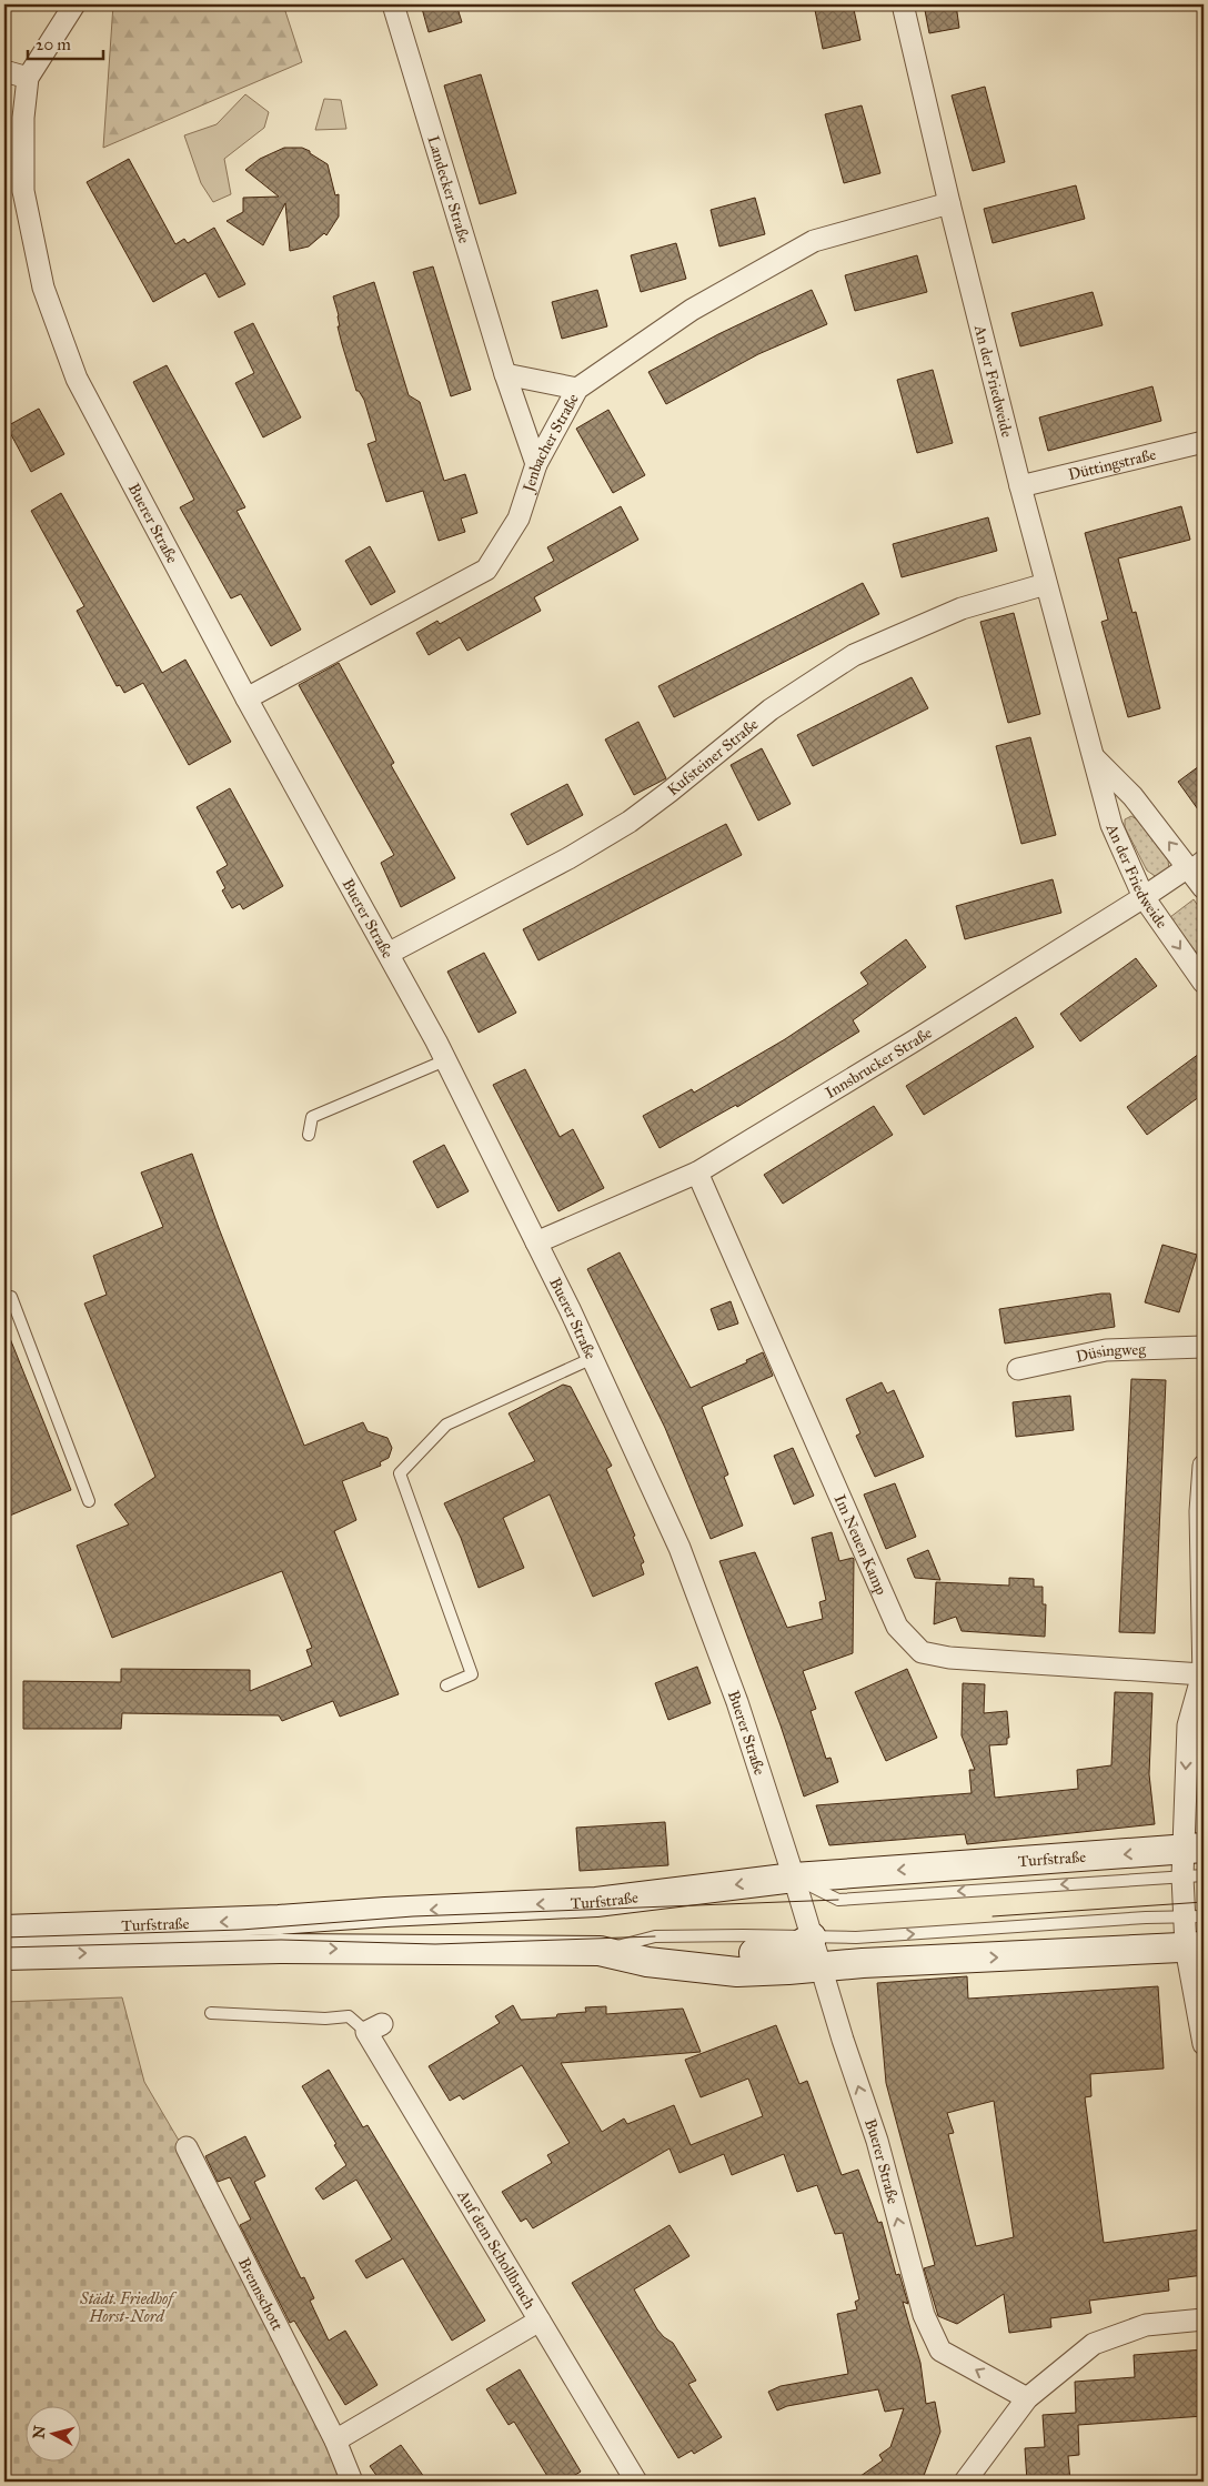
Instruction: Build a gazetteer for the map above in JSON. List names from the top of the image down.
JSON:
{
  "streets": {
    "main road": ["Turfstraße"],
    "street": [
      "Landecker Straße",
      "An der Friedweide",
      "Jenbacher Straße",
      "Düttingstraße",
      "Buerer Straße",
      "Kufsteiner Straße",
      "Innsbrucker Straße",
      "Düsingweg",
      "Im Neuen Kamp",
      "Auf dem Schollbruch",
      "Brennschott"
    ]
  },
  "crossings": [
    ["Landecker Straße", "Jenbacher Straße"],
    ["An der Friedweide", "Jenbacher Straße"],
    ["An der Friedweide", "Düttingstraße"],
    ["An der Friedweide", "Kufsteiner Straße"],
    ["An der Friedweide", "Innsbrucker Straße"],
    ["Jenbacher Straße", "Buerer Straße"],
    ["Buerer Straße", "Kufsteiner Straße"],
    ["Buerer Straße", "Innsbrucker Straße"],
    ["Buerer Straße", "Turfstraße"],
    ["Innsbrucker Straße", "Im Neuen Kamp"]
  ],
  "parks": ["Städt. Friedhof Horst-Nord"],
  "scale_bar": "20 m",
  "north": "left"
}
